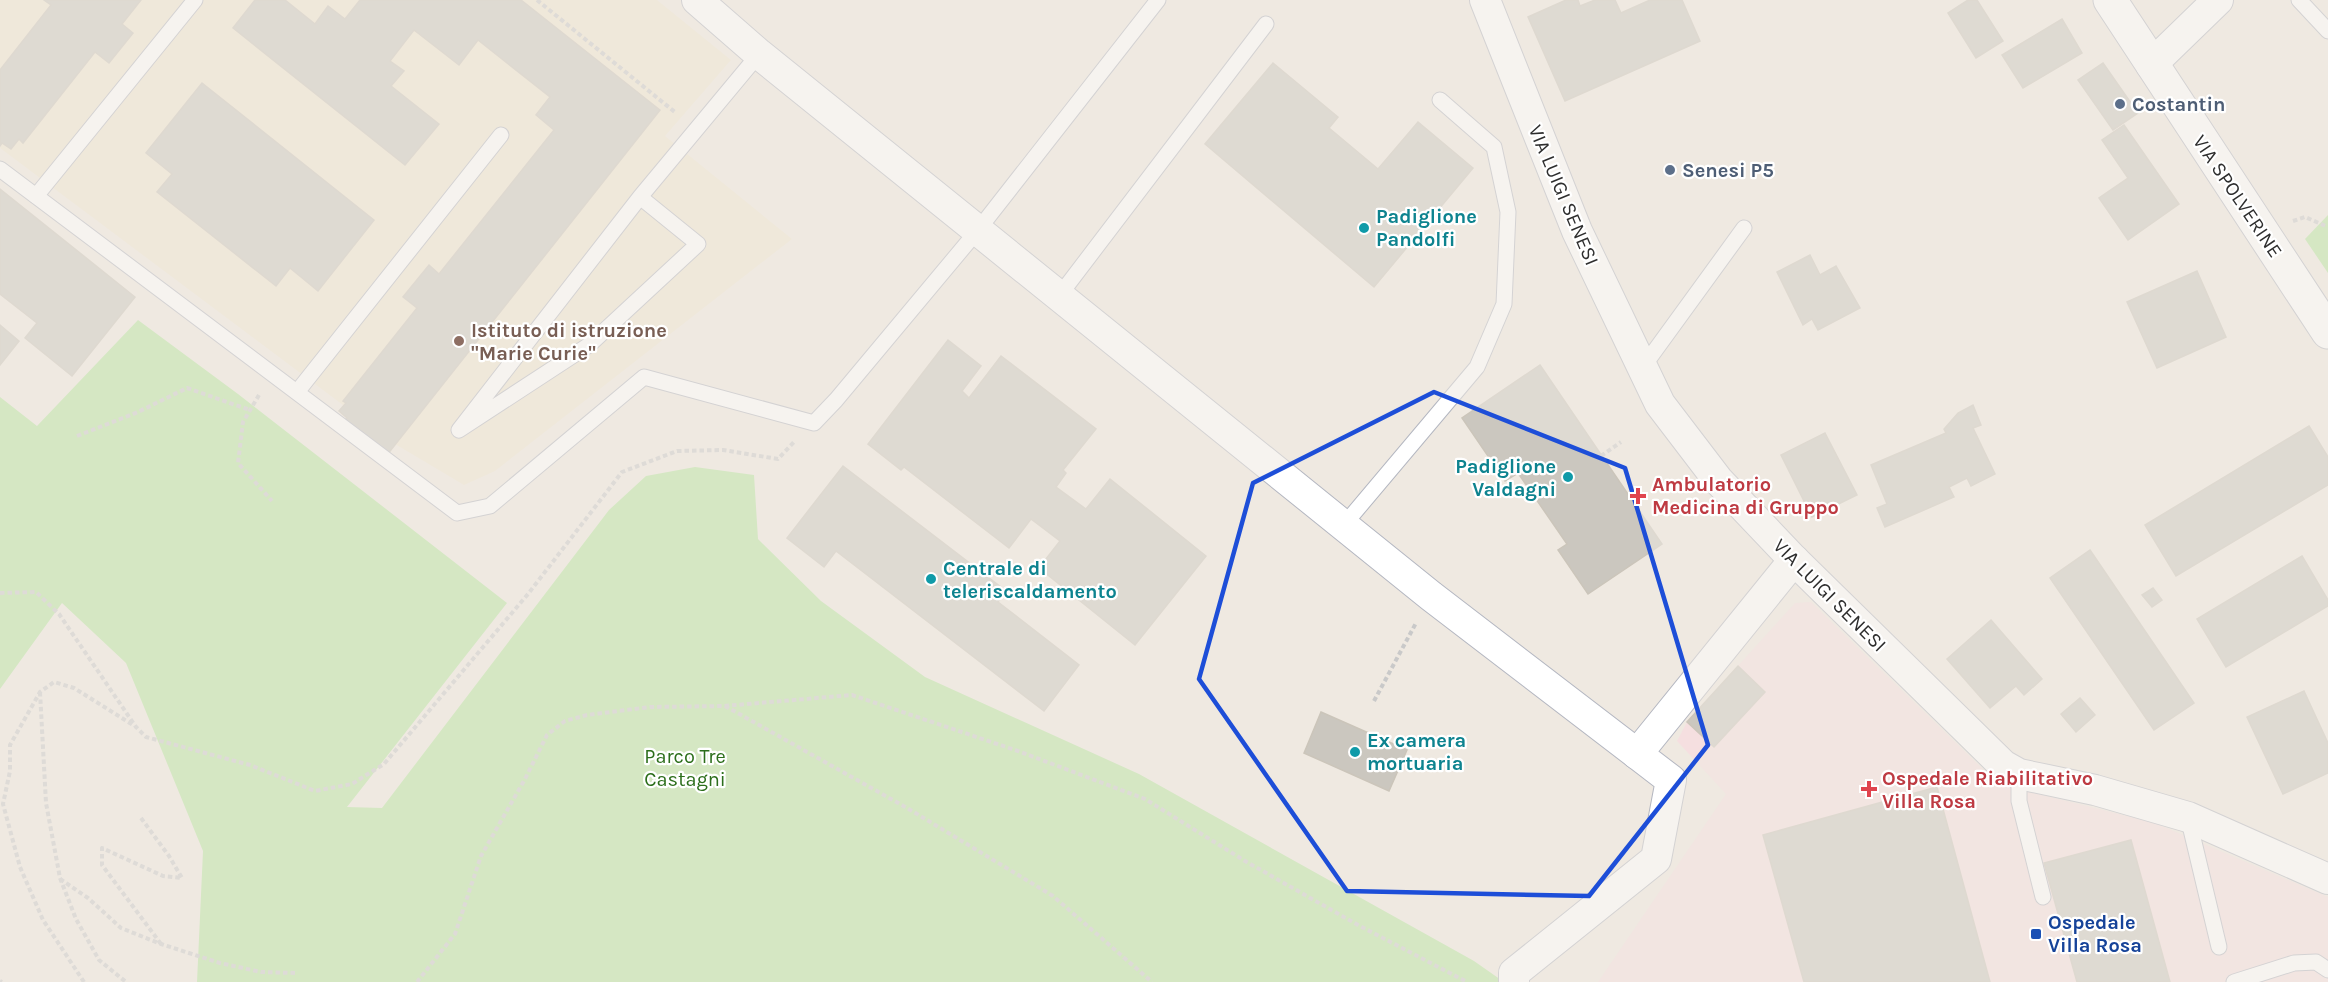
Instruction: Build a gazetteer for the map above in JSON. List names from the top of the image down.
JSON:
{
  "streets": {
    "main road": ["VIA SPOLVERINE"],
    "street": ["VIA LUIGI SENESI"]
  },
  "parks": ["Parco Tre Castagni"],
  "places": {
    "other": [
      "Costantin",
      "Senesi P5",
      "Padiglione Pandolfi",
      "Istituto di istruzione \"Marie Curie\"",
      "Padiglione Valdagni",
      "Centrale di teleriscaldamento",
      "Ex camera mortuaria"
    ],
    "health": ["Ambulatorio Medicina di Gruppo", "Ospedale Riabilitativo Villa Rosa"],
    "transit": ["Ospedale Villa Rosa"]
  }
}
